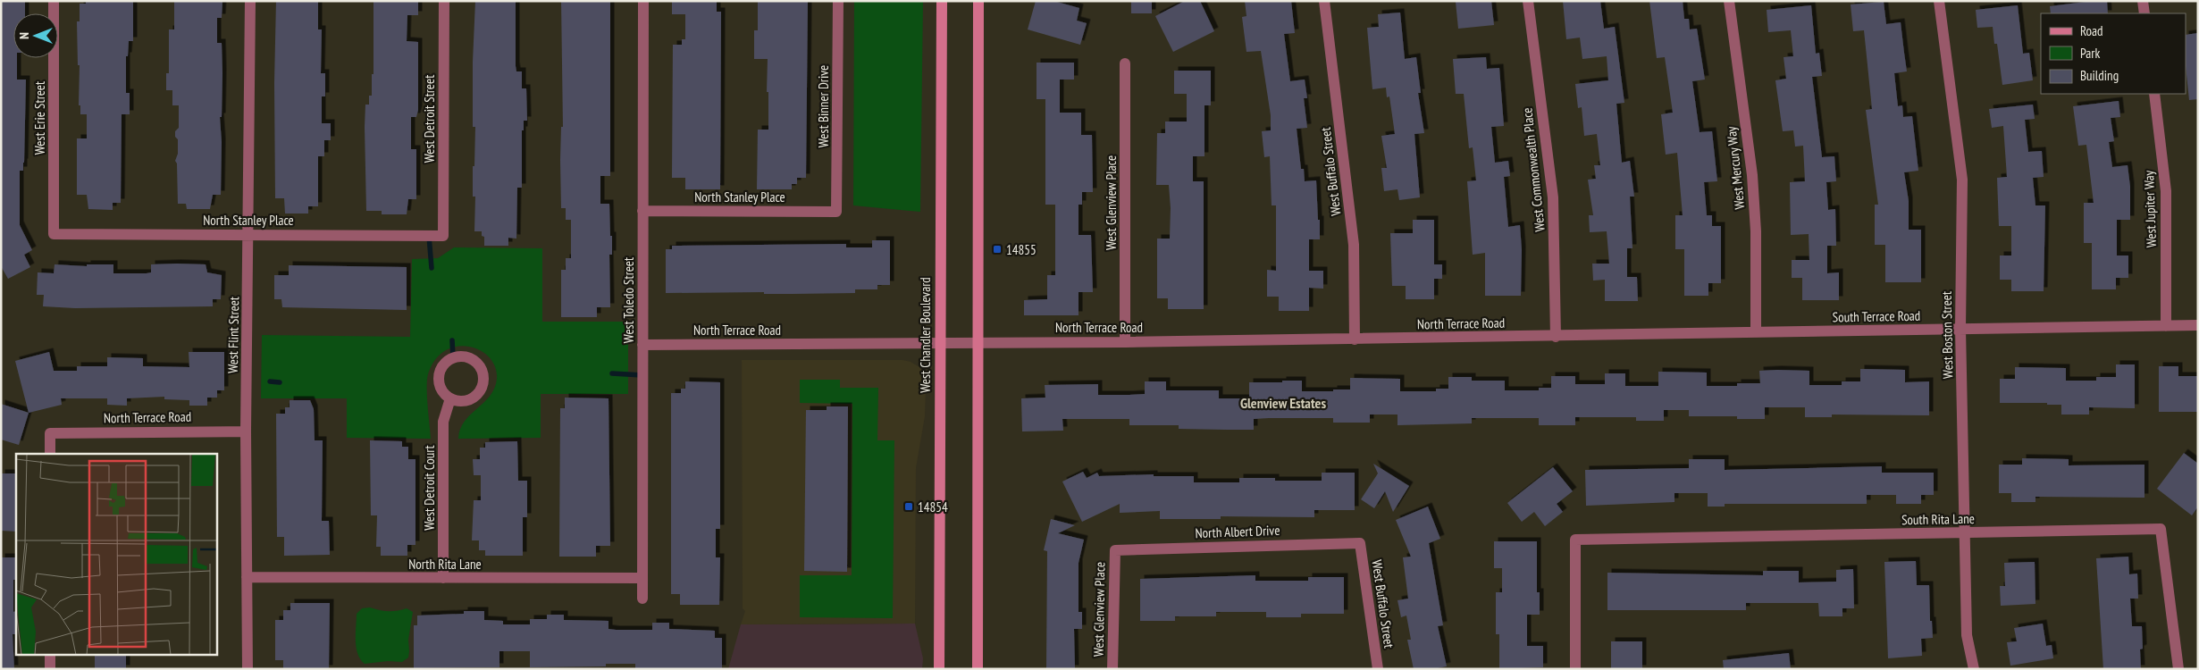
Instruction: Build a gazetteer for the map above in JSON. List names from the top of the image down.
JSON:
{
  "streets": {
    "main road": ["West Chandler Boulevard"],
    "street": [
      "West Binner Drive",
      "West Erie Street",
      "West Detroit Street",
      "West Mercury Way",
      "West Commonwealth Place",
      "West Buffalo Street",
      "North Stanley Place",
      "West Glenview Place",
      "West Jupiter Way",
      "West Toledo Street",
      "South Terrace Road",
      "North Terrace Road",
      "West Flint Street",
      "West Boston Street",
      "West Detroit Court",
      "South Rita Lane",
      "North Albert Drive",
      "North Rita Lane"
    ]
  },
  "crossings": [
    ["West Binner Drive", "North Stanley Place"],
    ["West Erie Street", "North Stanley Place"],
    ["West Detroit Street", "North Stanley Place"],
    ["West Mercury Way", "South Terrace Road"],
    ["West Commonwealth Place", "South Terrace Road"],
    ["West Commonwealth Place", "North Terrace Road"],
    ["West Buffalo Street", "North Terrace Road"],
    ["West Buffalo Street", "North Albert Drive"],
    ["North Stanley Place", "West Toledo Street"],
    ["North Stanley Place", "West Flint Street"],
    ["West Glenview Place", "North Terrace Road"],
    ["West Glenview Place", "North Albert Drive"],
    ["West Jupiter Way", "South Terrace Road"],
    ["West Toledo Street", "North Terrace Road"],
    ["West Toledo Street", "North Rita Lane"],
    ["South Terrace Road", "North Terrace Road"],
    ["South Terrace Road", "West Boston Street"],
    ["North Terrace Road", "West Flint Street"],
    ["North Terrace Road", "West Chandler Boulevard"],
    ["West Flint Street", "North Rita Lane"],
    ["West Boston Street", "South Rita Lane"],
    ["West Detroit Court", "North Rita Lane"]
  ],
  "districts": ["Glenview Estates"],
  "places": {
    "transit": ["14855", "14854"]
  },
  "legend": ["Road", "Park", "Building"],
  "north": "left"
}
